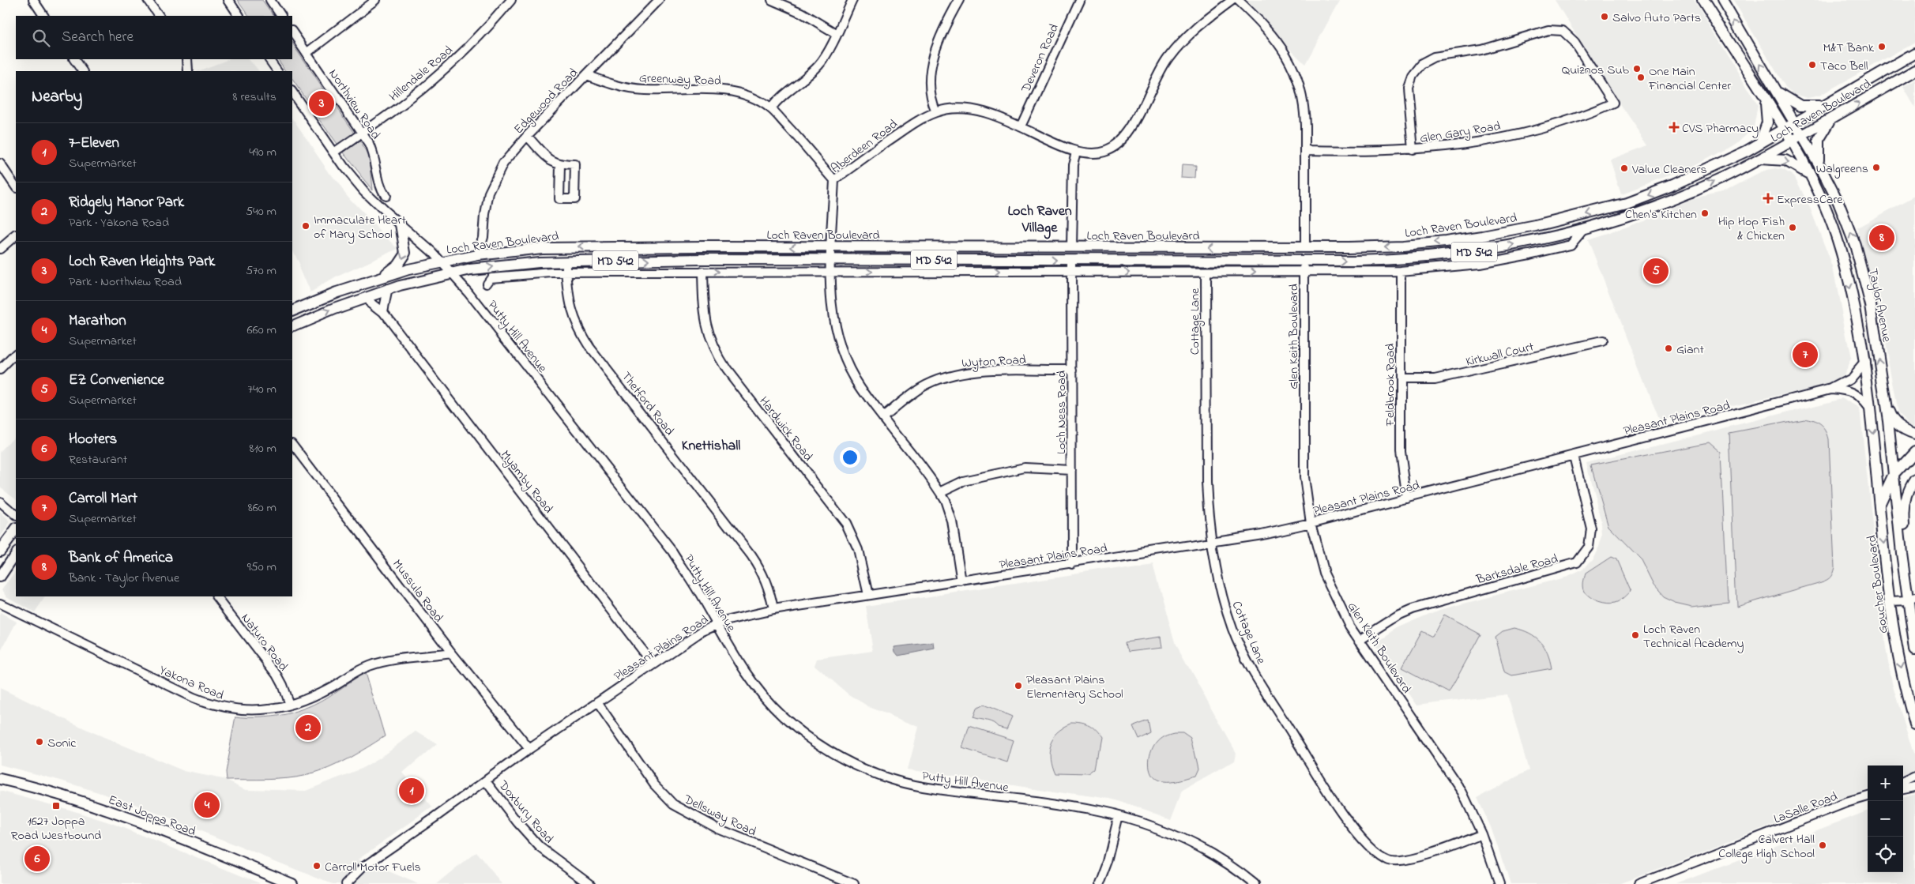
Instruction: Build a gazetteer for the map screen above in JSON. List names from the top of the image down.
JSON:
{
  "streets": {
    "main road": [
      "Loch Raven Boulevard",
      "MD 542",
      "Taylor Avenue",
      "Goucher Boulevard",
      "East Joppa Road"
    ],
    "street": [
      "Deveron Road",
      "Hillendale Road",
      "Greenway Road",
      "Edgewood Road",
      "Northview Road",
      "Glen Gary Road",
      "Aberdeen Road",
      "Cottage Lane",
      "Putty Hill Avenue",
      "Glen Keith Boulevard",
      "Kirkwall Court",
      "Wyton Road",
      "Feldbrook Road",
      "Thetford Road",
      "Loch Ness Road",
      "Pleasant Plains Road",
      "Hardwick Road",
      "Myamby Road",
      "Barksdale Road",
      "Mussula Road",
      "Naturo Road",
      "Yakona Road",
      "LaSalle Road",
      "Doxbury Road",
      "Dellsway Road"
    ]
  },
  "crossings": [
    ["Deveron Road", "Aberdeen Road"],
    ["Hillendale Road", "Northview Road"],
    ["Hillendale Road", "Putty Hill Avenue"],
    ["Greenway Road", "Edgewood Road"],
    ["Greenway Road", "Aberdeen Road"],
    ["Edgewood Road", "Loch Raven Boulevard"],
    ["Loch Raven Boulevard", "Aberdeen Road"],
    ["Loch Raven Boulevard", "Taylor Avenue"],
    ["Loch Raven Boulevard", "Putty Hill Avenue"],
    ["Loch Raven Boulevard", "Glen Keith Boulevard"],
    ["Loch Raven Boulevard", "Thetford Road"],
    ["Loch Raven Boulevard", "Loch Ness Road"],
    ["Loch Raven Boulevard", "Myamby Road"],
    ["Aberdeen Road", "Wyton Road"],
    ["Aberdeen Road", "Pleasant Plains Road"],
    ["Taylor Avenue", "Pleasant Plains Road"],
    ["Taylor Avenue", "Goucher Boulevard"],
    ["Cottage Lane", "Glen Keith Boulevard"],
    ["Cottage Lane", "Pleasant Plains Road"],
    ["Putty Hill Avenue", "Pleasant Plains Road"],
    ["Glen Keith Boulevard", "Pleasant Plains Road"],
    ["Glen Keith Boulevard", "Barksdale Road"],
    ["Kirkwall Court", "Feldbrook Road"],
    ["Wyton Road", "Loch Ness Road"],
    ["Feldbrook Road", "Pleasant Plains Road"],
    ["Thetford Road", "Pleasant Plains Road"],
    ["Loch Ness Road", "Pleasant Plains Road"],
    ["Pleasant Plains Road", "Hardwick Road"],
    ["Pleasant Plains Road", "Myamby Road"],
    ["Pleasant Plains Road", "Barksdale Road"],
    ["Pleasant Plains Road", "Mussula Road"],
    ["Pleasant Plains Road", "Doxbury Road"],
    ["Pleasant Plains Road", "Dellsway Road"],
    ["Mussula Road", "Yakona Road"],
    ["Naturo Road", "Yakona Road"]
  ],
  "districts": ["Loch Raven Village", "Knettishall"],
  "places": {
    "other": [
      "Salvo Auto Parts",
      "M&T Bank",
      "Taco Bell",
      "Quiznos Sub",
      "One Main Financial Center",
      "Walgreens",
      "Value Cleaners",
      "Chen's Kitchen",
      "Immaculate Heart of Mary School",
      "Hip Hop Fish & Chicken",
      "Giant",
      "Loch Raven Technical Academy",
      "Pleasant Plains Elementary School",
      "Sonic",
      "Calvert Hall College High School",
      "Carroll Motor Fuels"
    ],
    "health": ["CVS Pharmacy", "ExpressCare"],
    "transit": ["1627 Joppa Road Westbound"]
  },
  "page": {
    "search": "Search here",
    "heading": ["Nearby", "8 results"],
    "pins": [
      "3",
      "8",
      "5",
      "7",
      "2",
      "1",
      "4",
      "6"
    ],
    "list": [
      {
        "mark": "1",
        "name": "7-Eleven",
        "note": "Supermarket",
        "value": "490 m"
      },
      {
        "mark": "2",
        "name": "Ridgely Manor Park",
        "note": "Park · Yakona Road",
        "value": "540 m"
      },
      {
        "mark": "3",
        "name": "Loch Raven Heights Park",
        "note": "Park · Northview Road",
        "value": "570 m"
      },
      {
        "mark": "4",
        "name": "Marathon",
        "note": "Supermarket",
        "value": "660 m"
      },
      {
        "mark": "5",
        "name": "EZ Convenience",
        "note": "Supermarket",
        "value": "740 m"
      },
      {
        "mark": "6",
        "name": "Hooters",
        "note": "Restaurant",
        "value": "810 m"
      },
      {
        "mark": "7",
        "name": "Carroll Mart",
        "note": "Supermarket",
        "value": "860 m"
      },
      {
        "mark": "8",
        "name": "Bank of America",
        "note": "Bank · Taylor Avenue",
        "value": "950 m"
      }
    ],
    "map_buttons": ["+", "−"]
  }
}
